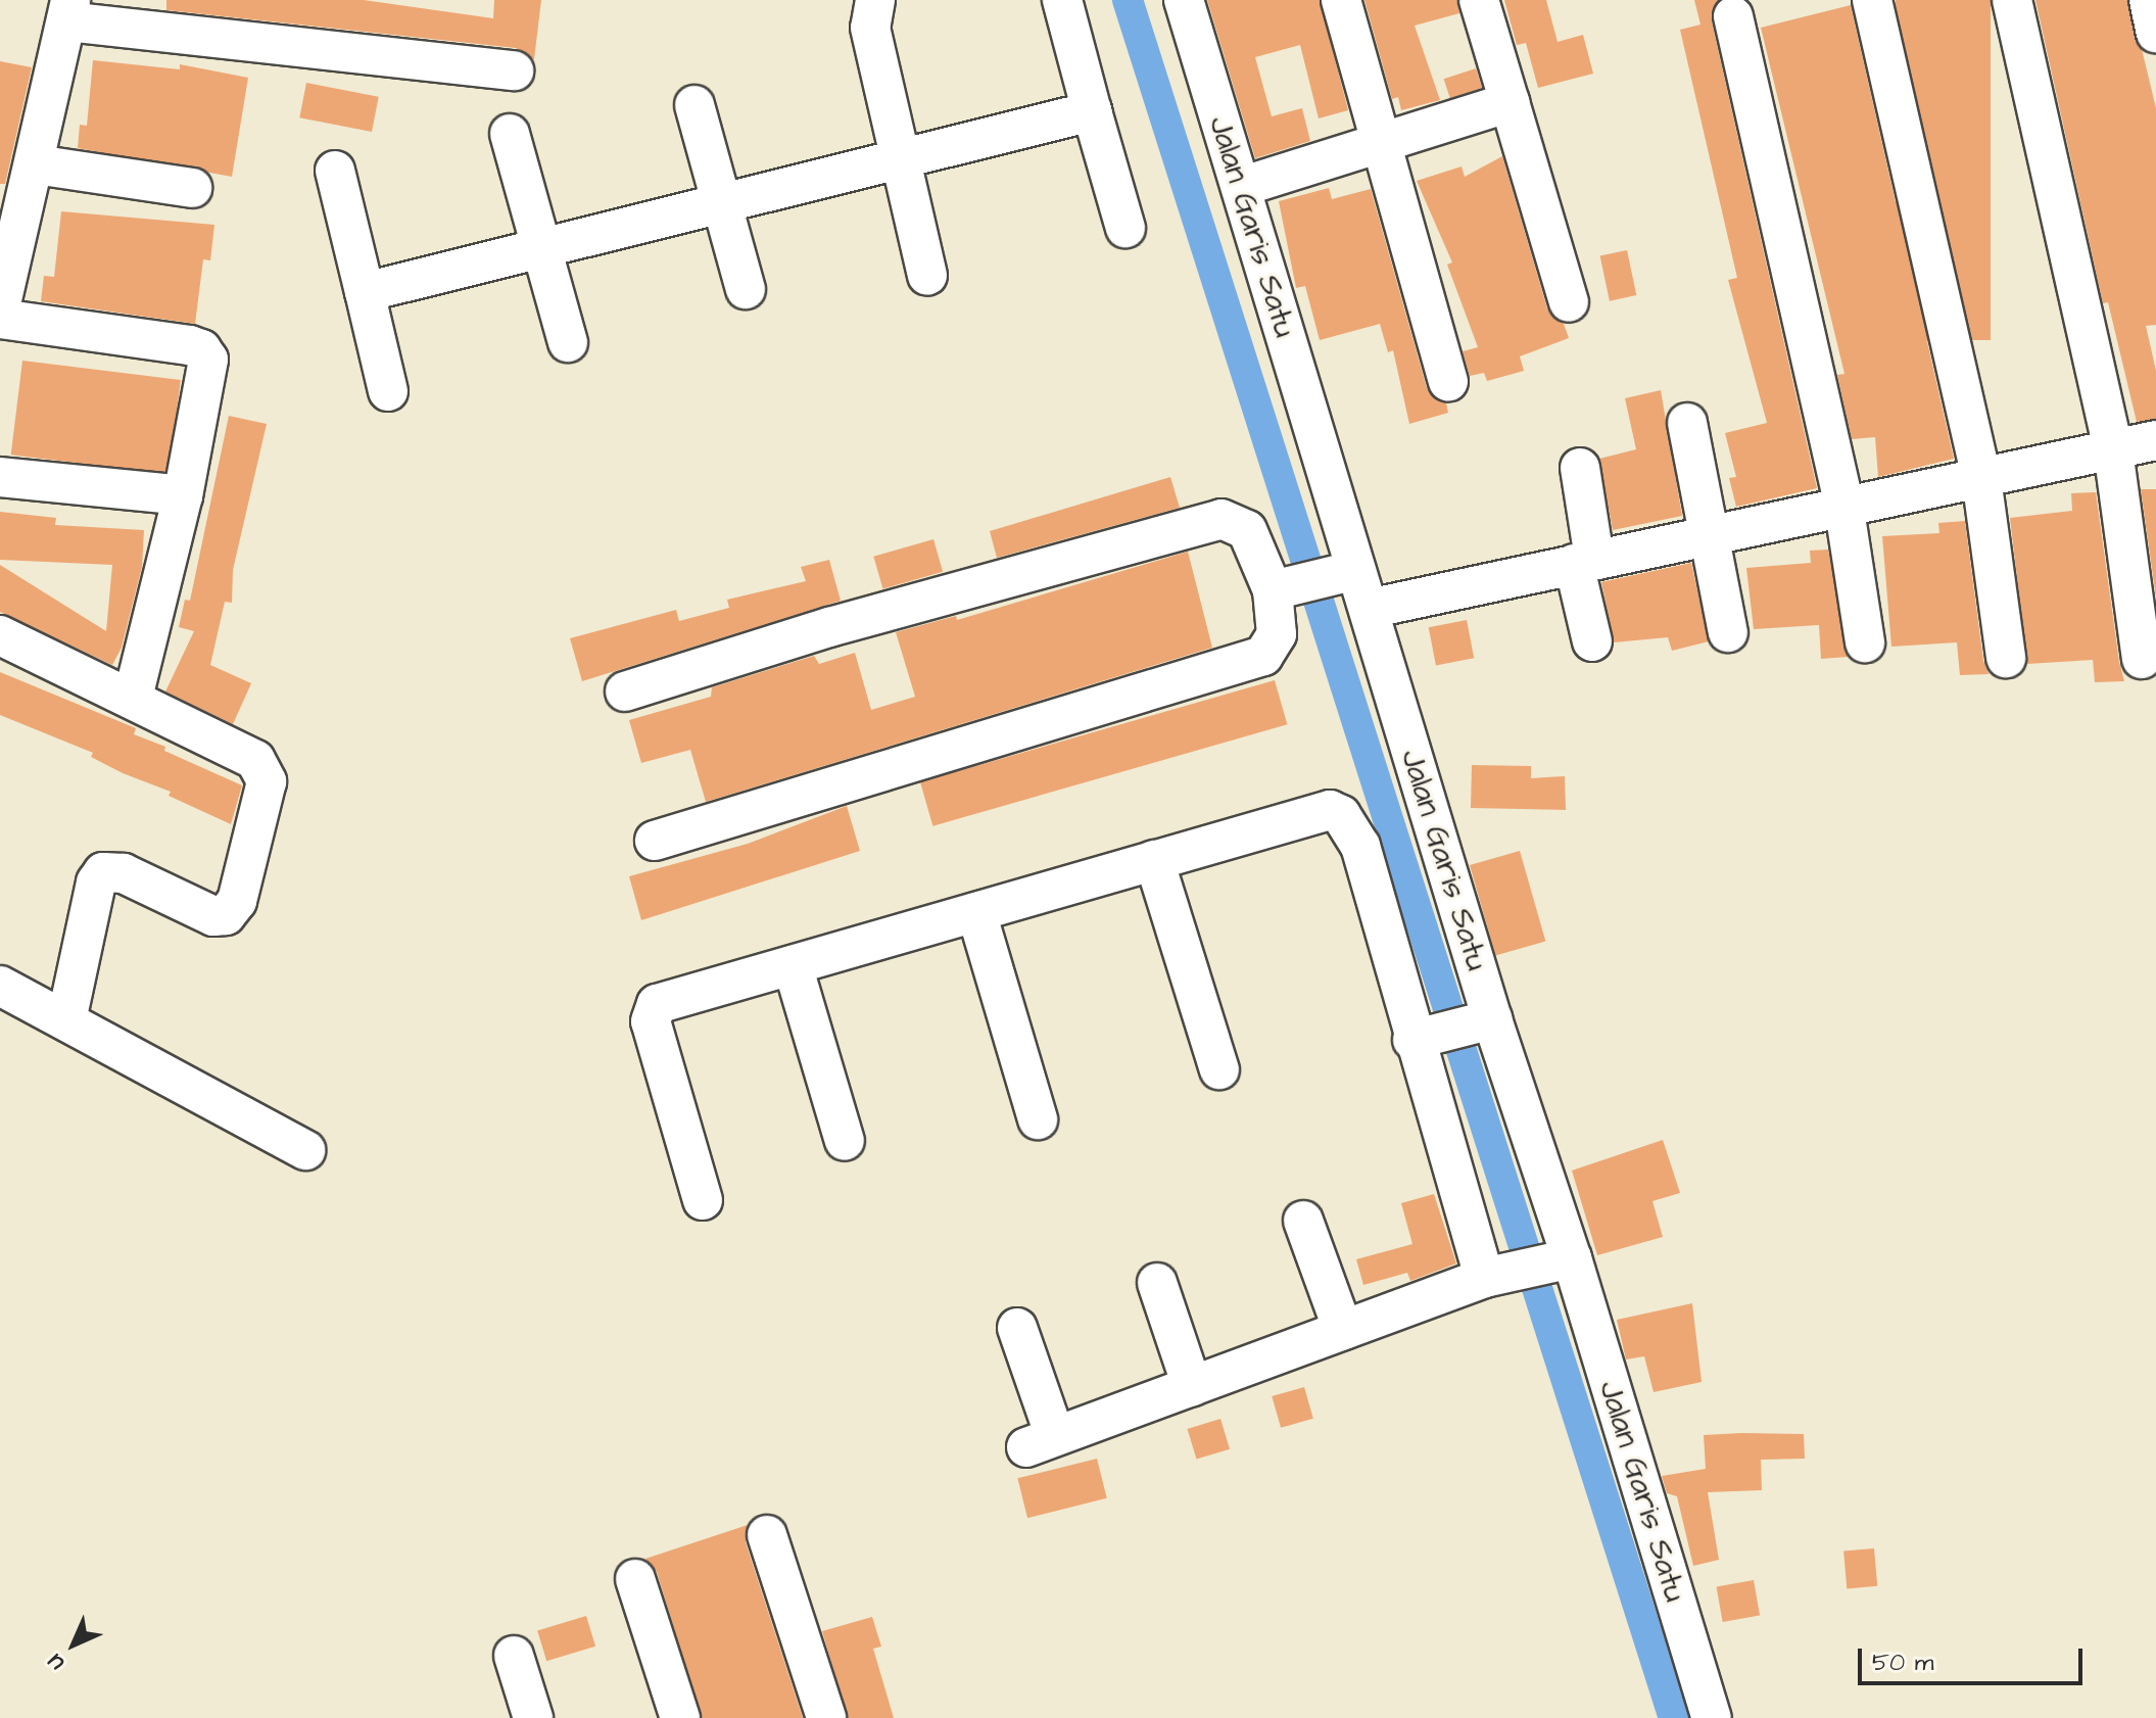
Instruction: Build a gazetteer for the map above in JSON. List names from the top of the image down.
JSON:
{
  "streets": {
    "street": ["Jalan Garis Satu"]
  },
  "scale_bar": "50 m",
  "north": "bottom left"
}
